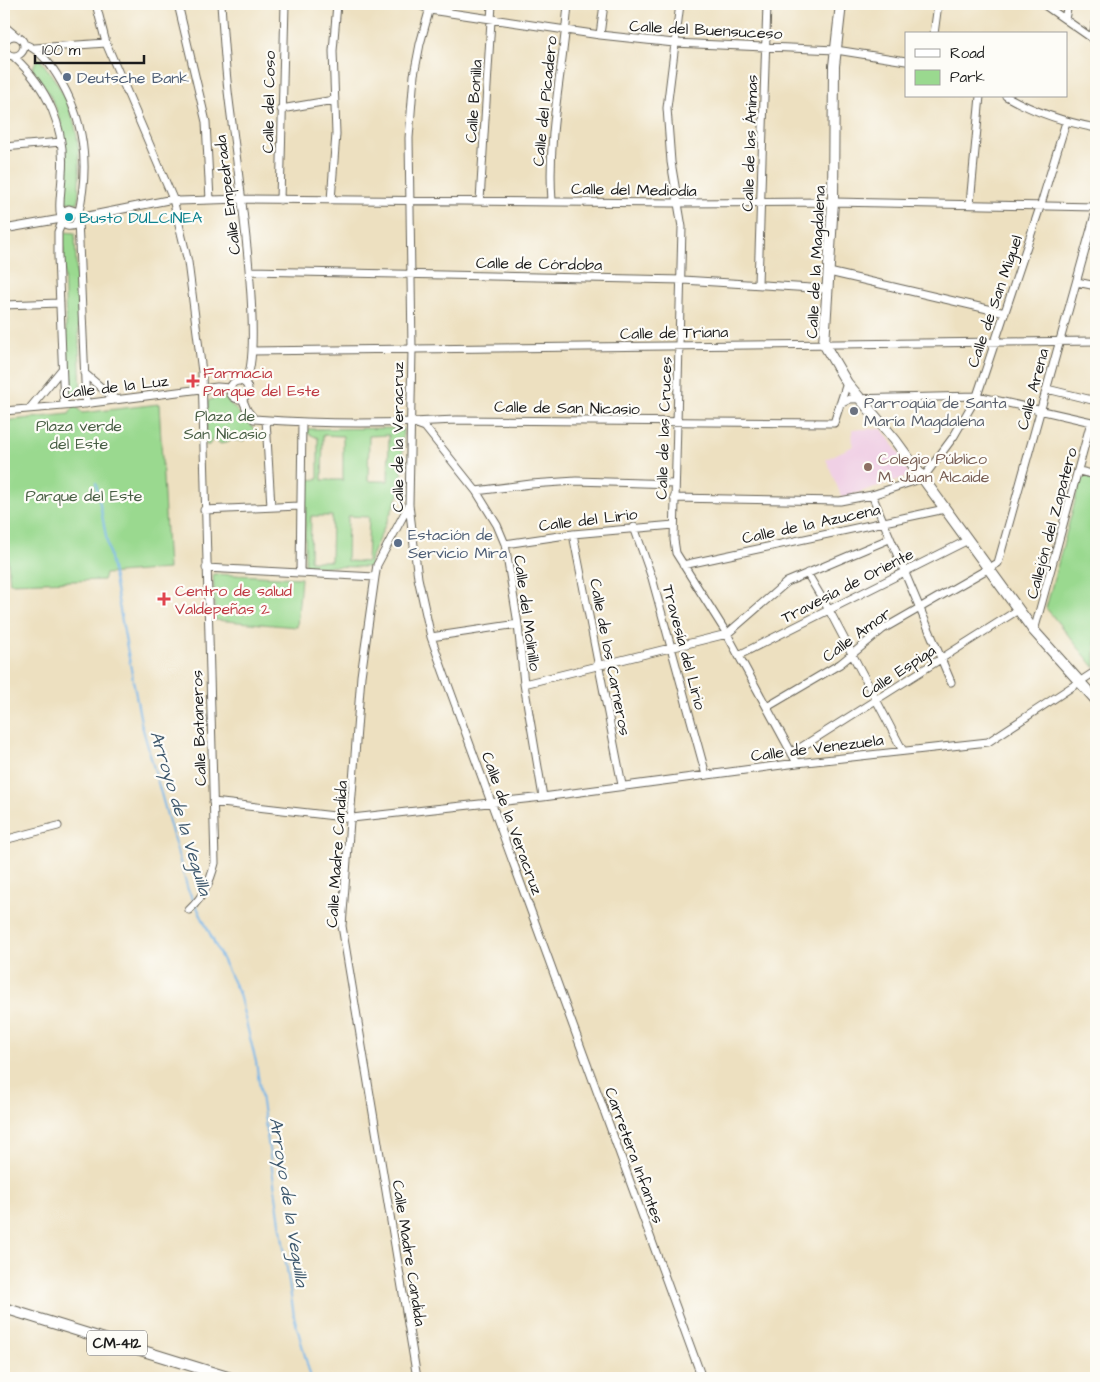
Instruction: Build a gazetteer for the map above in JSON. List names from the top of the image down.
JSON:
{
  "streets": {
    "street": [
      "Calle del Buensuceso",
      "Calle Bonilla",
      "Calle del Picadero",
      "Calle del Coso",
      "Calle de las Ánimas",
      "Calle del Mediodía",
      "Calle Empedrada",
      "Calle de la Magdalena",
      "Calle de Córdoba",
      "Calle de San Miguel",
      "Calle de Triana",
      "Calle de la Luz",
      "Calle Arena",
      "Calle de San Nicasio",
      "Calle de las Cruces",
      "Calle de la Veracruz",
      "Calle del Lirio",
      "Calle de la Azucena",
      "Callejón del Zapatero",
      "Travesía de Oriente",
      "Calle del Molinillo",
      "Calle Amor",
      "Travesía del Lirio",
      "Calle de los Carneros",
      "Calle Espiga",
      "Calle Bataneros",
      "Calle de Venezuela",
      "Calle Madre Candida",
      "Carretera Infantes",
      "CM-412"
    ]
  },
  "crossings": [
    ["Calle del Buensuceso", "Calle Bonilla"],
    ["Calle del Buensuceso", "Calle del Picadero"],
    ["Calle del Buensuceso", "Calle de las Ánimas"],
    ["Calle del Buensuceso", "Calle de la Magdalena"],
    ["Calle del Buensuceso", "Calle de las Cruces"],
    ["Calle del Buensuceso", "Calle de la Veracruz"],
    ["Calle Bonilla", "Calle del Mediodía"],
    ["Calle del Picadero", "Calle del Mediodía"],
    ["Calle del Coso", "Calle del Mediodía"],
    ["Calle de las Ánimas", "Calle del Mediodía"],
    ["Calle de las Ánimas", "Calle de Córdoba"],
    ["Calle del Mediodía", "Calle Empedrada"],
    ["Calle del Mediodía", "Calle de la Magdalena"],
    ["Calle del Mediodía", "Calle de San Miguel"],
    ["Calle del Mediodía", "Calle de las Cruces"],
    ["Calle del Mediodía", "Calle de la Veracruz"],
    ["Calle del Mediodía", "Calle Bataneros"],
    ["Calle Empedrada", "Calle de Córdoba"],
    ["Calle Empedrada", "Calle de Triana"],
    ["Calle Empedrada", "Calle de la Luz"],
    ["Calle de la Magdalena", "Calle de Córdoba"],
    ["Calle de la Magdalena", "Calle de San Miguel"],
    ["Calle de la Magdalena", "Calle de Triana"],
    ["Calle de la Magdalena", "Calle Arena"],
    ["Calle de la Magdalena", "Calle de la Azucena"],
    ["Calle de la Magdalena", "Callejón del Zapatero"],
    ["Calle de la Magdalena", "Travesía de Oriente"],
    ["Calle de la Magdalena", "Calle Amor"],
    ["Calle de la Magdalena", "Calle Espiga"],
    ["Calle de la Magdalena", "Calle de Venezuela"],
    ["Calle de Córdoba", "Calle de las Cruces"],
    ["Calle de Córdoba", "Calle de la Veracruz"],
    ["Calle de San Miguel", "Calle de Triana"],
    ["Calle de Triana", "Calle Arena"],
    ["Calle de Triana", "Calle de las Cruces"],
    ["Calle de Triana", "Calle de la Veracruz"],
    ["Calle de la Luz", "Calle Bataneros"],
    ["Calle Arena", "Calle Amor"],
    ["Calle de San Nicasio", "Calle de las Cruces"],
    ["Calle de San Nicasio", "Calle de la Veracruz"],
    ["Calle de San Nicasio", "Calle del Molinillo"],
    ["Calle de las Cruces", "Calle del Lirio"],
    ["Calle de las Cruces", "Calle de la Azucena"],
    ["Calle de las Cruces", "Travesía de Oriente"],
    ["Calle de las Cruces", "Calle Amor"],
    ["Calle de las Cruces", "Calle Espiga"],
    ["Calle de las Cruces", "Calle de Venezuela"],
    ["Calle de la Veracruz", "Calle del Molinillo"],
    ["Calle de la Veracruz", "Calle de Venezuela"],
    ["Calle de la Veracruz", "Calle Madre Candida"],
    ["Calle de la Veracruz", "Carretera Infantes"],
    ["Calle del Lirio", "Calle del Molinillo"],
    ["Calle del Lirio", "Travesía del Lirio"],
    ["Calle del Lirio", "Calle de los Carneros"],
    ["Calle del Molinillo", "Calle de Venezuela"],
    ["Travesía del Lirio", "Calle de Venezuela"],
    ["Calle de los Carneros", "Calle de Venezuela"],
    ["Calle Bataneros", "Calle de Venezuela"],
    ["Calle de Venezuela", "Calle Madre Candida"]
  ],
  "water": ["Arroyo de la Veguilla"],
  "parks": ["Plaza de San Nicasio", "Plaza verde del Este", "Parque del Este"],
  "places": {
    "other": [
      "Deutsche Bank",
      "Busto DULCINEA",
      "Parroquia de Santa María Magdalena",
      "Colegio Público M. Juan Alcaide",
      "Estación de Servicio Mira"
    ],
    "health": ["Farmacia Parque del Este", "Centro de salud Valdepeñas 2"]
  },
  "legend": ["Road", "Park"],
  "scale_bar": "100 m"
}
